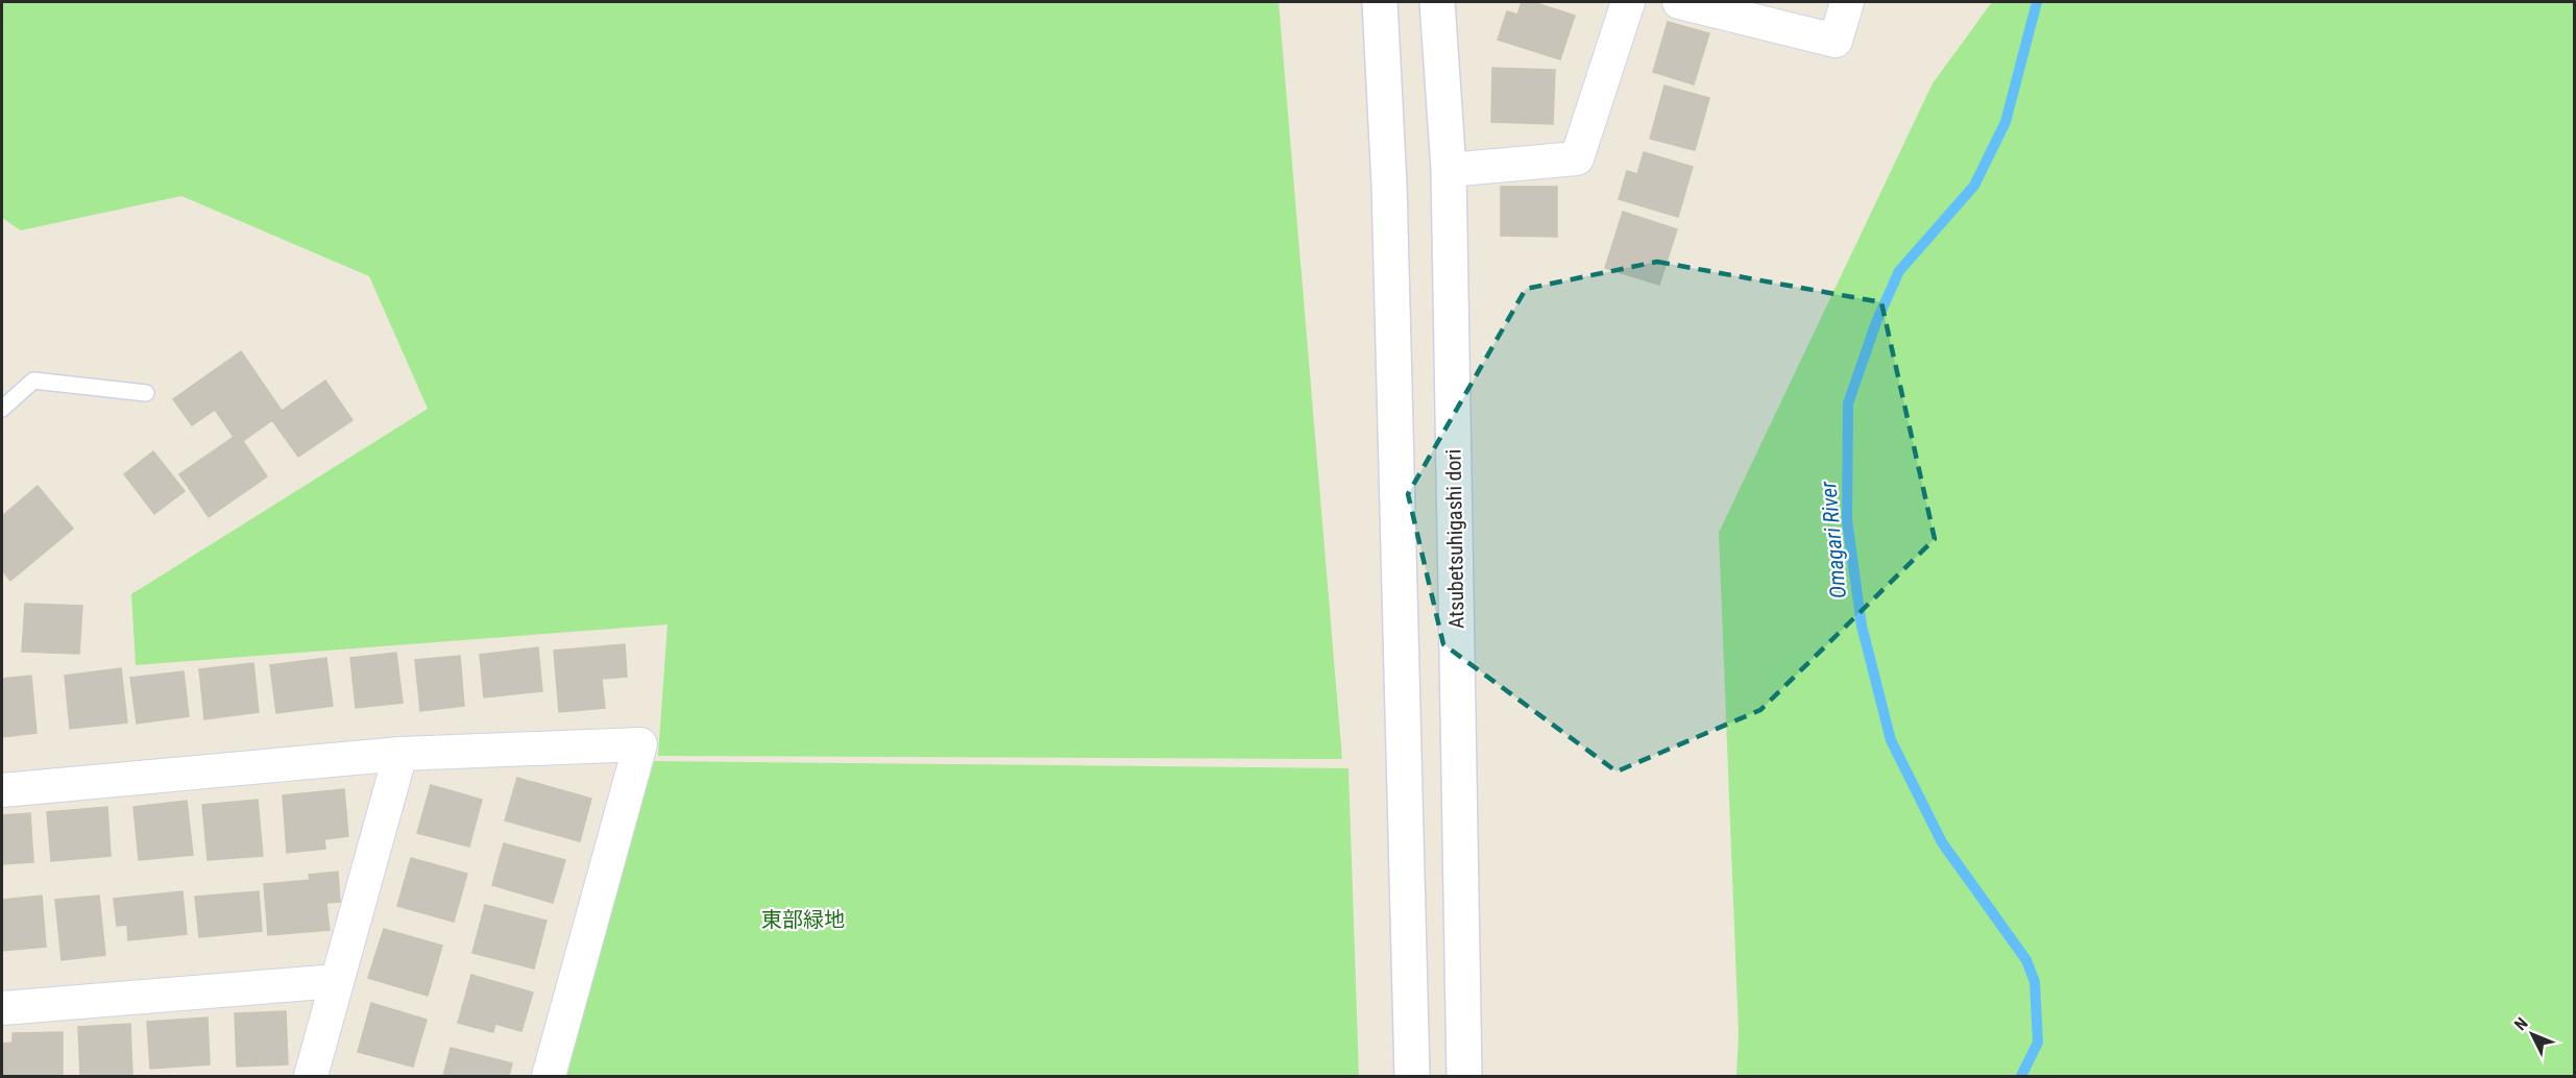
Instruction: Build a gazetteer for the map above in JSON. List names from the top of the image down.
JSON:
{
  "streets": {
    "street": ["Atsubetsuhigashi dori"]
  },
  "water": ["Omagari River"],
  "parks": ["東部緑地"],
  "north": "top left"
}
